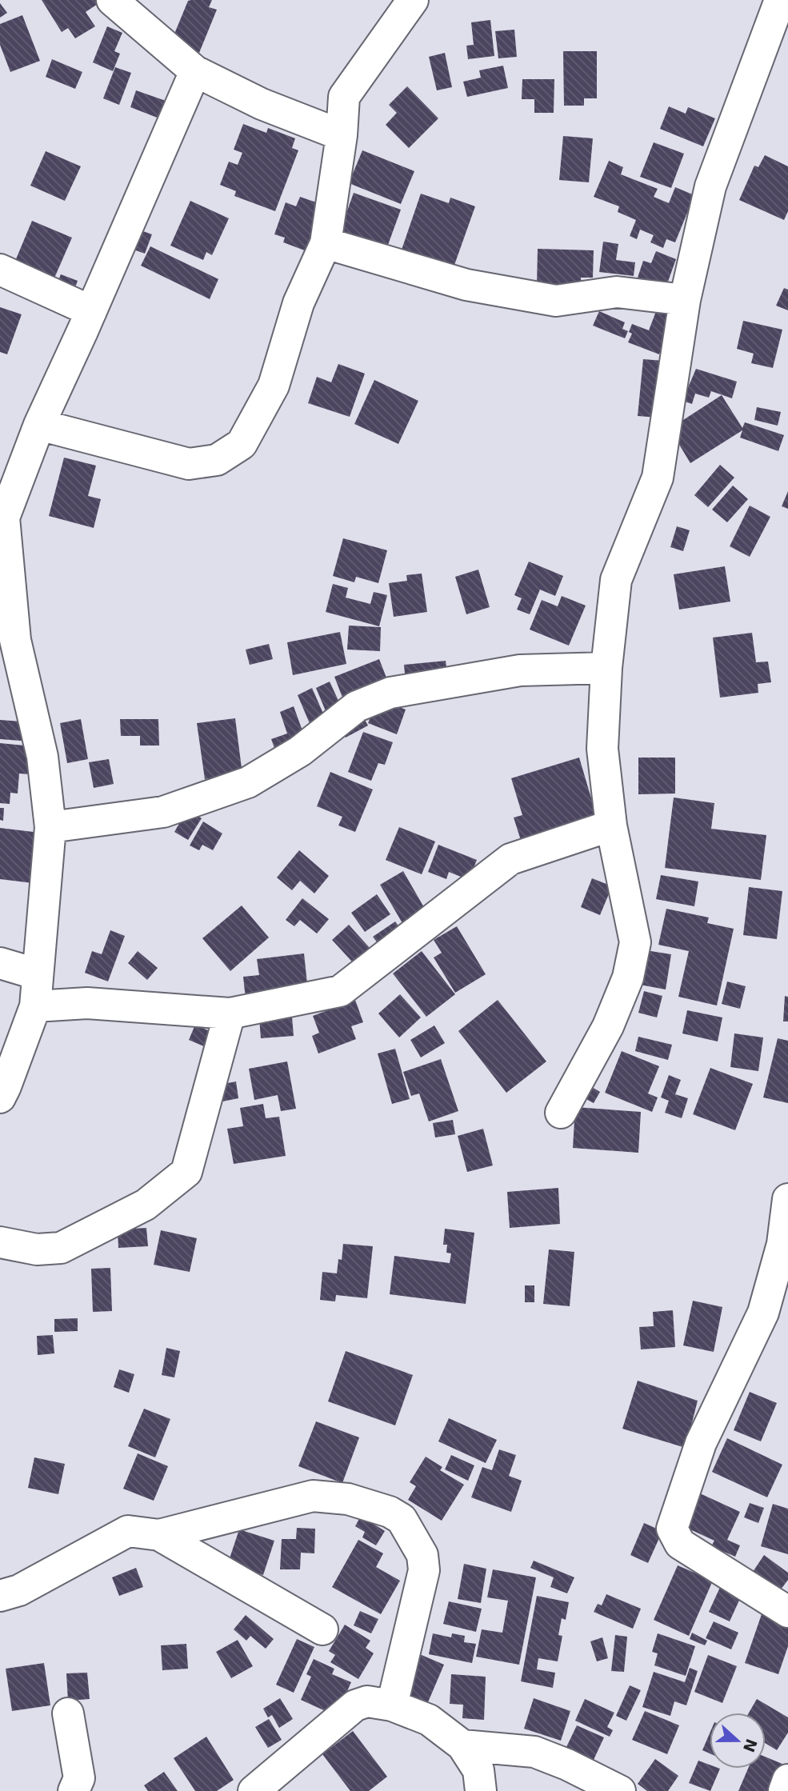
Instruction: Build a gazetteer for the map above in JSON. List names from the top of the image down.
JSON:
{
  "north": "right"
}
